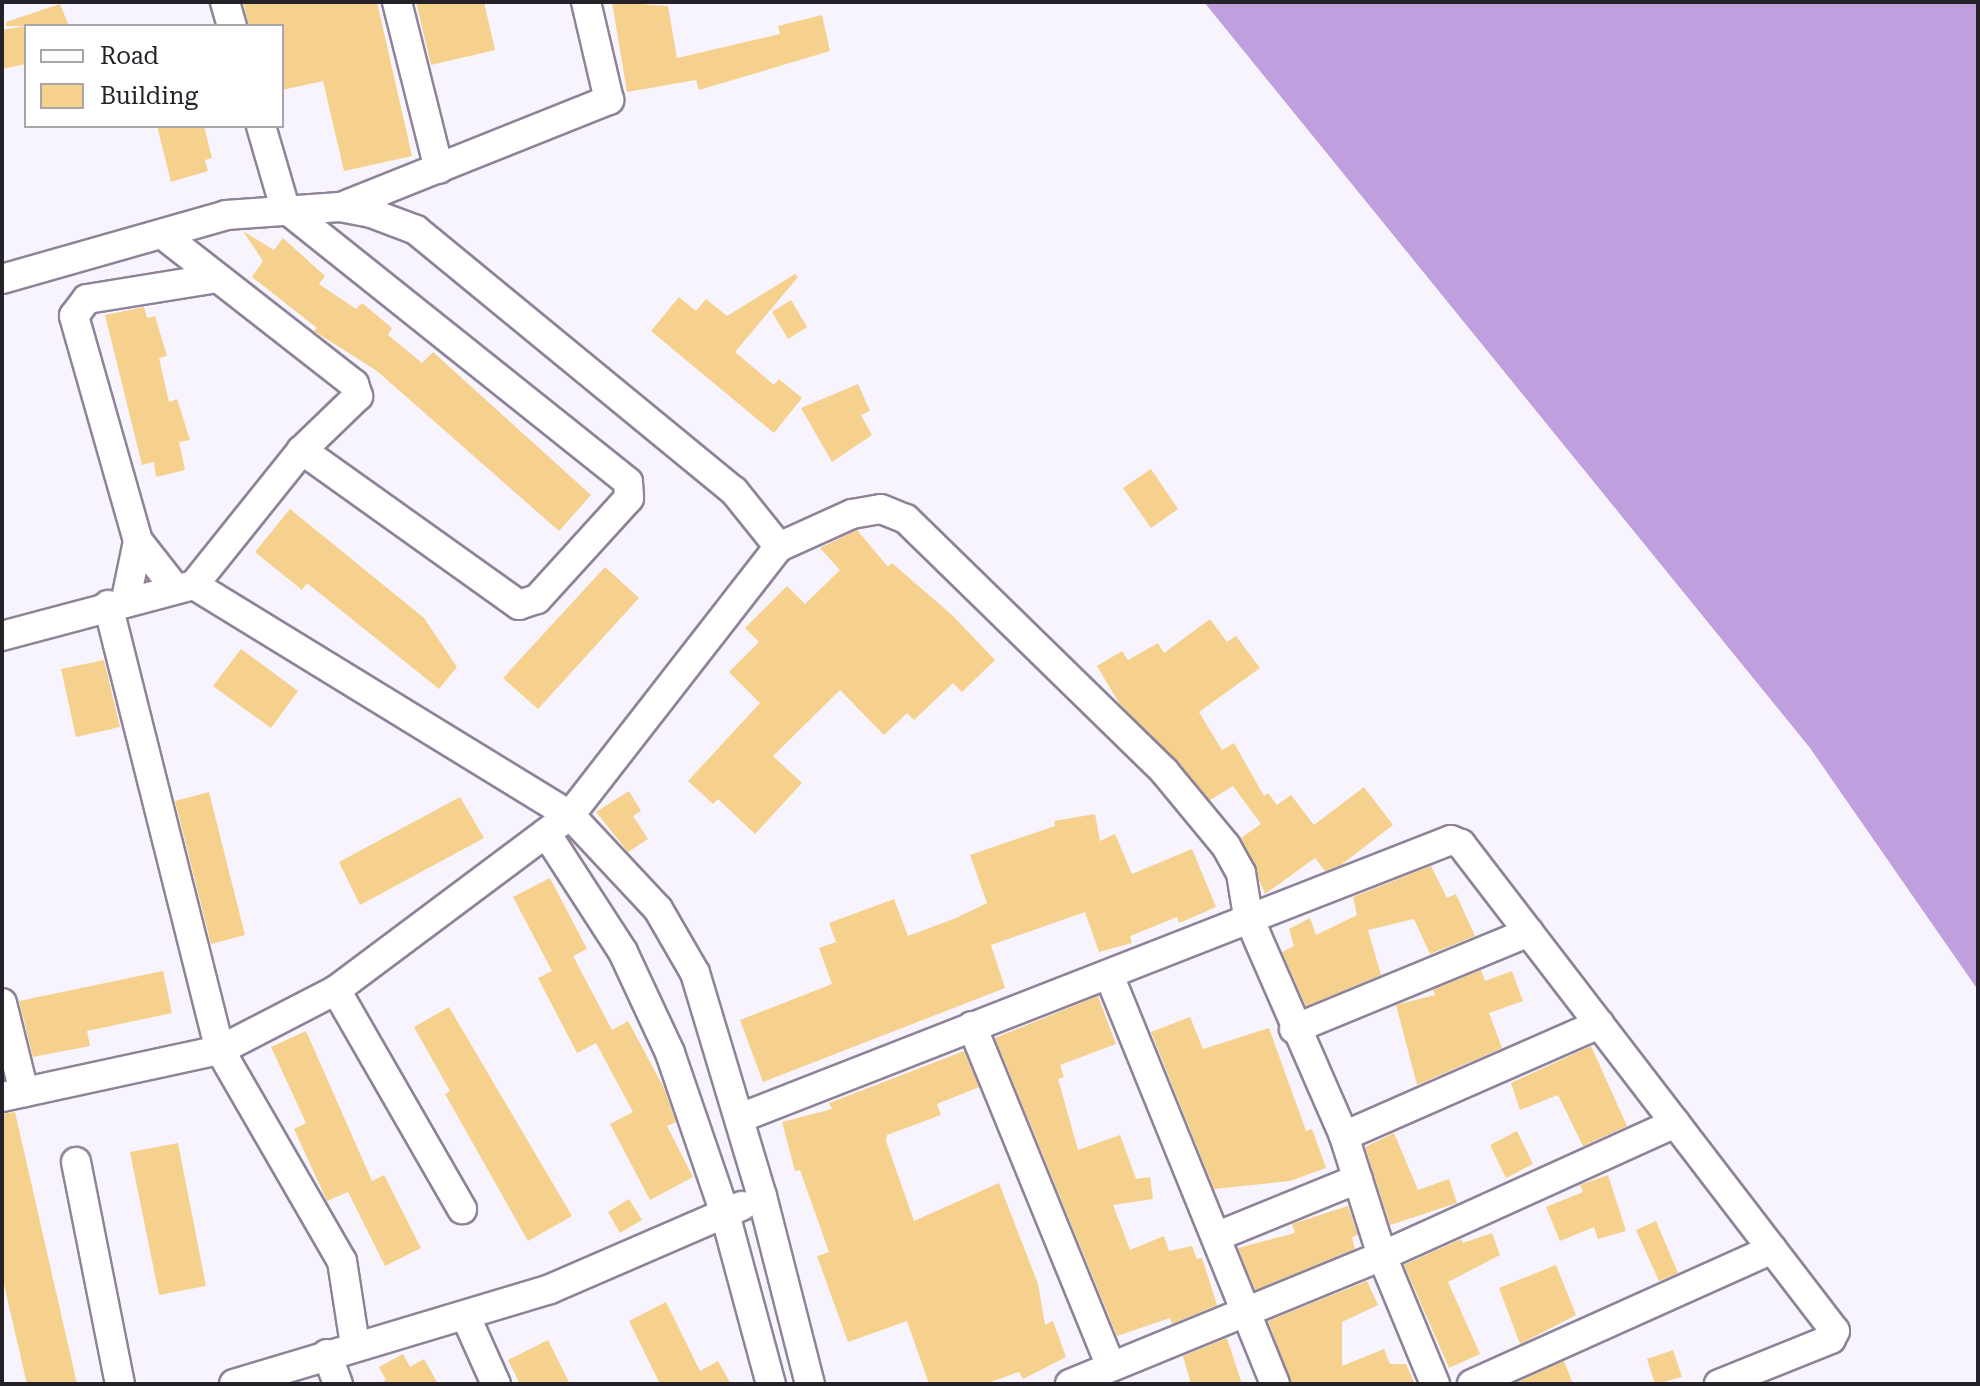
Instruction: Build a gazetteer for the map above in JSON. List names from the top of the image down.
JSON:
{
  "legend": ["Road", "Building"]
}
